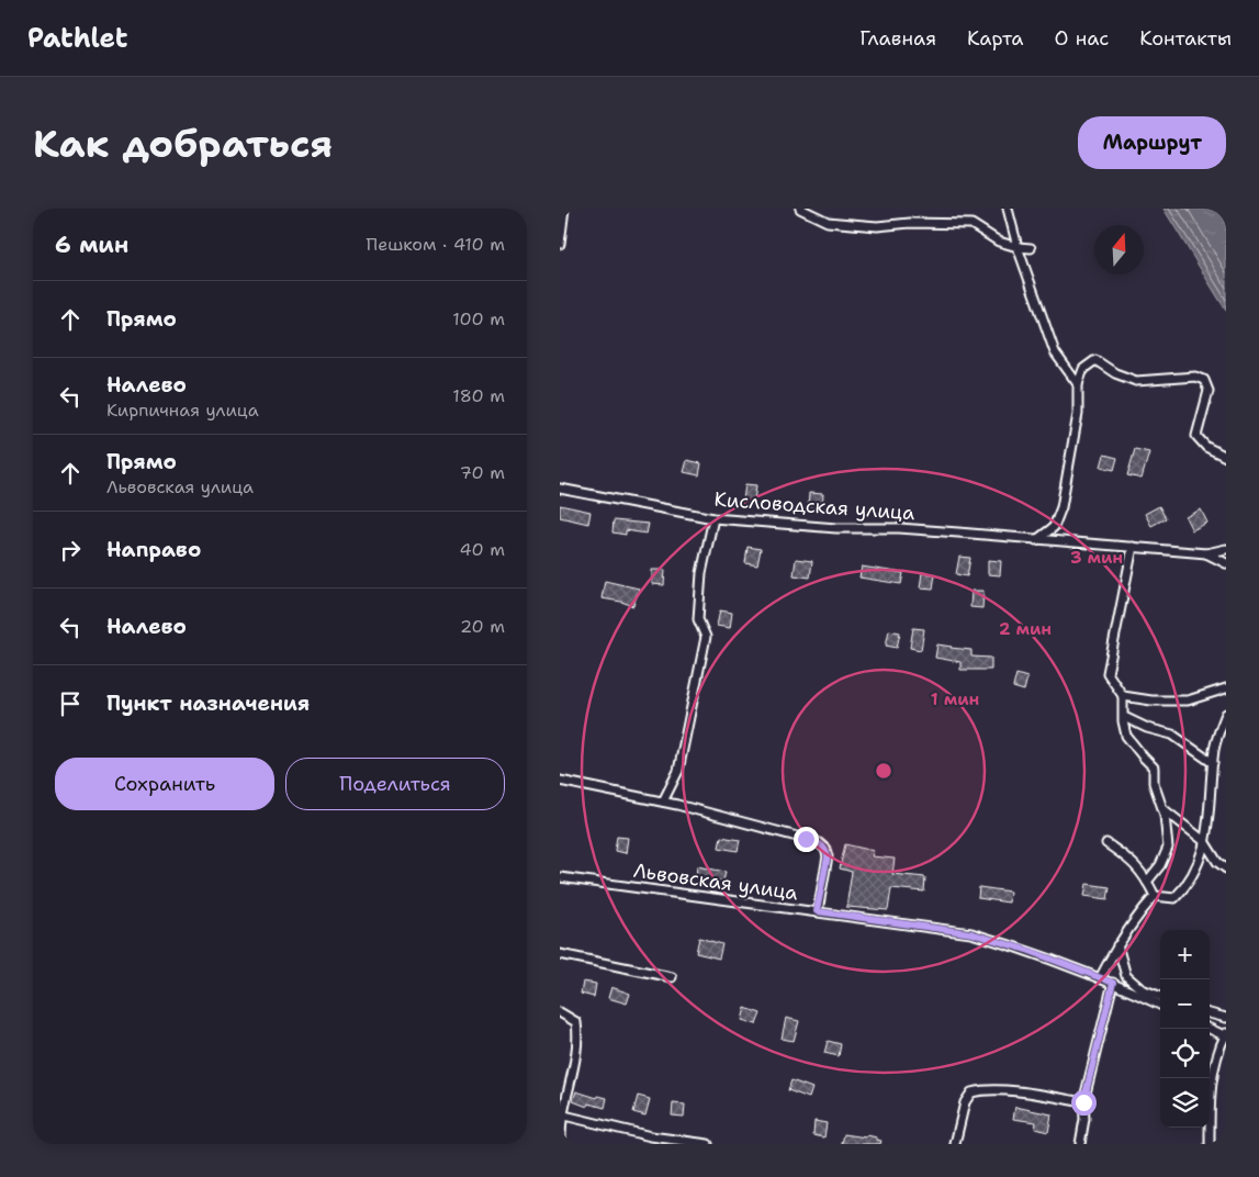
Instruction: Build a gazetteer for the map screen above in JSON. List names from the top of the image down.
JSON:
{
  "streets": {
    "street": ["Кисловодская улица", "Львовская улица"]
  },
  "north": "top",
  "page": {
    "header": "Pathlet",
    "nav": [
      "Главная",
      "Карта",
      "О нас",
      "Контакты"
    ],
    "buttons": [
      "Маршрут",
      ["Сохранить", "Поделиться"]
    ],
    "title": "Как добраться",
    "heading": ["6 мин", "Пешком · 410 m"],
    "list": [
      ["Прямо", "100 m"],
      ["Налево", "Кирпичная улица", "180 m"],
      ["Прямо", "Львовская улица", "70 m"],
      ["Направо", "40 m"],
      ["Налево", "20 m"],
      "Пункт назначения"
    ],
    "map_buttons": ["+", "−"]
  },
  "rings": ["3 мин", "2 мин", "1 мин"]
}
